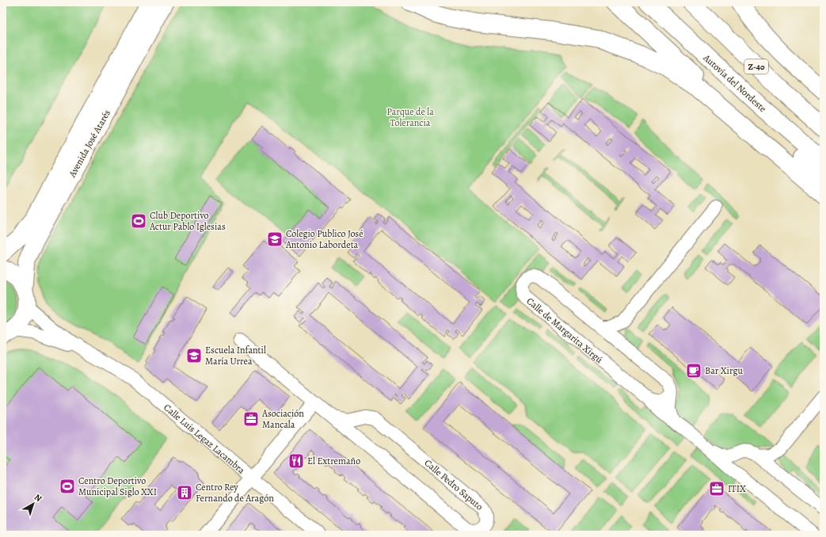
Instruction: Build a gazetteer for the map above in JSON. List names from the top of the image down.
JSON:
{
  "streets": {
    "highway": ["Z-40", "Autovía del Nordeste"],
    "main road": ["Avenida José Atarés"],
    "street": ["Calle de Margarita Xirgú", "Calle Luis Legaz Lacambra", "Calle Pedro Saputo"]
  },
  "crossings": [
    ["Avenida José Atarés", "Calle Luis Legaz Lacambra"]
  ],
  "parks": ["Parque de la Tolerancia"],
  "places": {
    "sports": ["Club Deportivo Actur Pablo Iglesias", "Centro Deportivo Municipal Siglo XXI"],
    "school or university": ["Colegio Publico José Antonio Labordeta", "Escuela Infantil María Urrea"],
    "cafe": ["Bar Xirgu"],
    "office": ["Asociación Mancala", "ITIX"],
    "restaurant": ["El Extremaño"],
    "building": ["Centro Rey Fernando de Aragón"]
  },
  "north": "top right"
}
